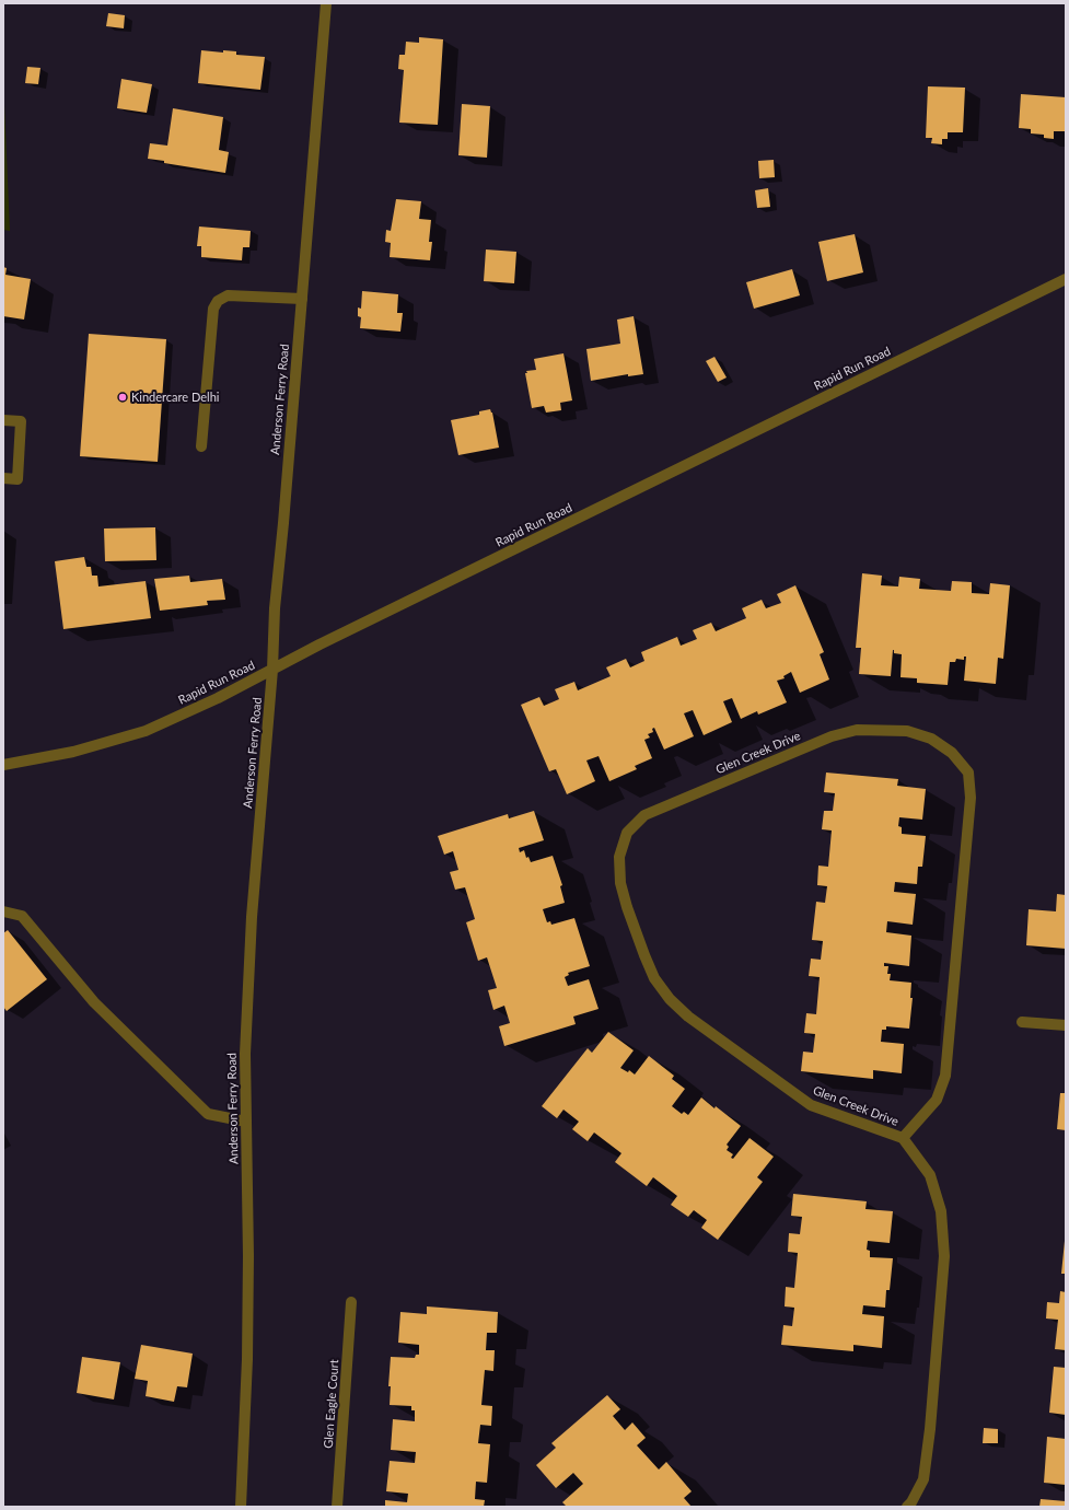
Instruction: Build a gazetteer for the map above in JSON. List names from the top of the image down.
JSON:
{
  "streets": {
    "street": [
      "Rapid Run Road",
      "Anderson Ferry Road",
      "Glen Creek Drive",
      "Glen Eagle Court"
    ]
  },
  "crossings": [
    ["Rapid Run Road", "Anderson Ferry Road"]
  ],
  "places": ["Kindercare Delhi"]
}
